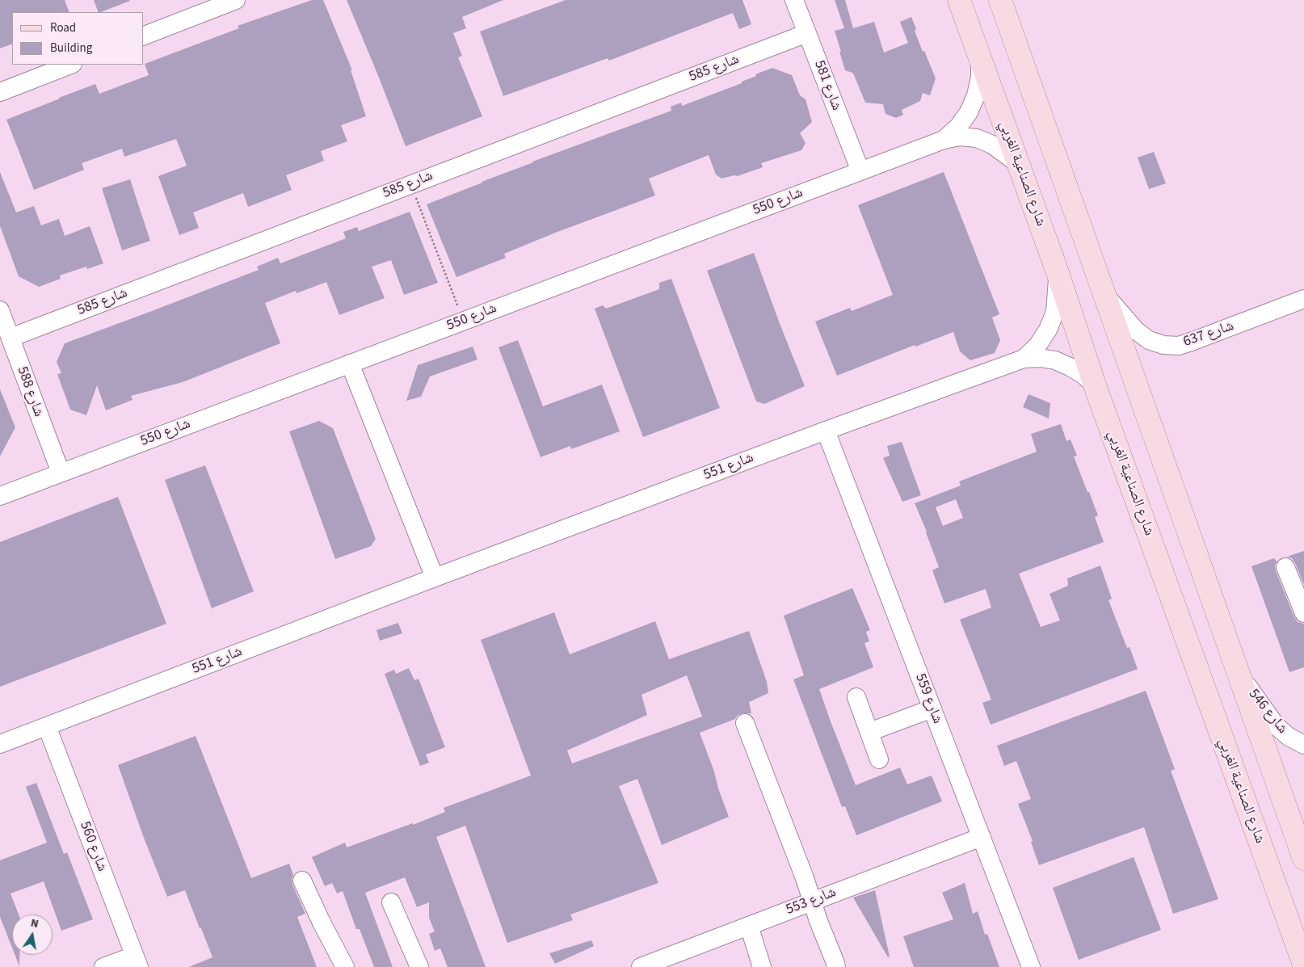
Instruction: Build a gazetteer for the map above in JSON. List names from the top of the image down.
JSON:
{
  "streets": {
    "main road": ["شارع الصناعية الغربي"],
    "street": [
      "شارع 585",
      "شارع 581",
      "شارع 550",
      "شارع 637",
      "شارع 588",
      "شارع 551",
      "شارع 559",
      "شارع 546",
      "شارع 560",
      "شارع 553"
    ]
  },
  "crossings": [
    ["شارع 585", "شارع 581"],
    ["شارع 585", "شارع 588"],
    ["شارع 581", "شارع 550"],
    ["شارع الصناعية الغربي", "شارع 550"],
    ["شارع الصناعية الغربي", "شارع 551"],
    ["شارع 550", "شارع 588"],
    ["شارع 551", "شارع 559"],
    ["شارع 551", "شارع 560"],
    ["شارع 559", "شارع 553"]
  ],
  "legend": ["Road", "Building"],
  "north": "top"
}
